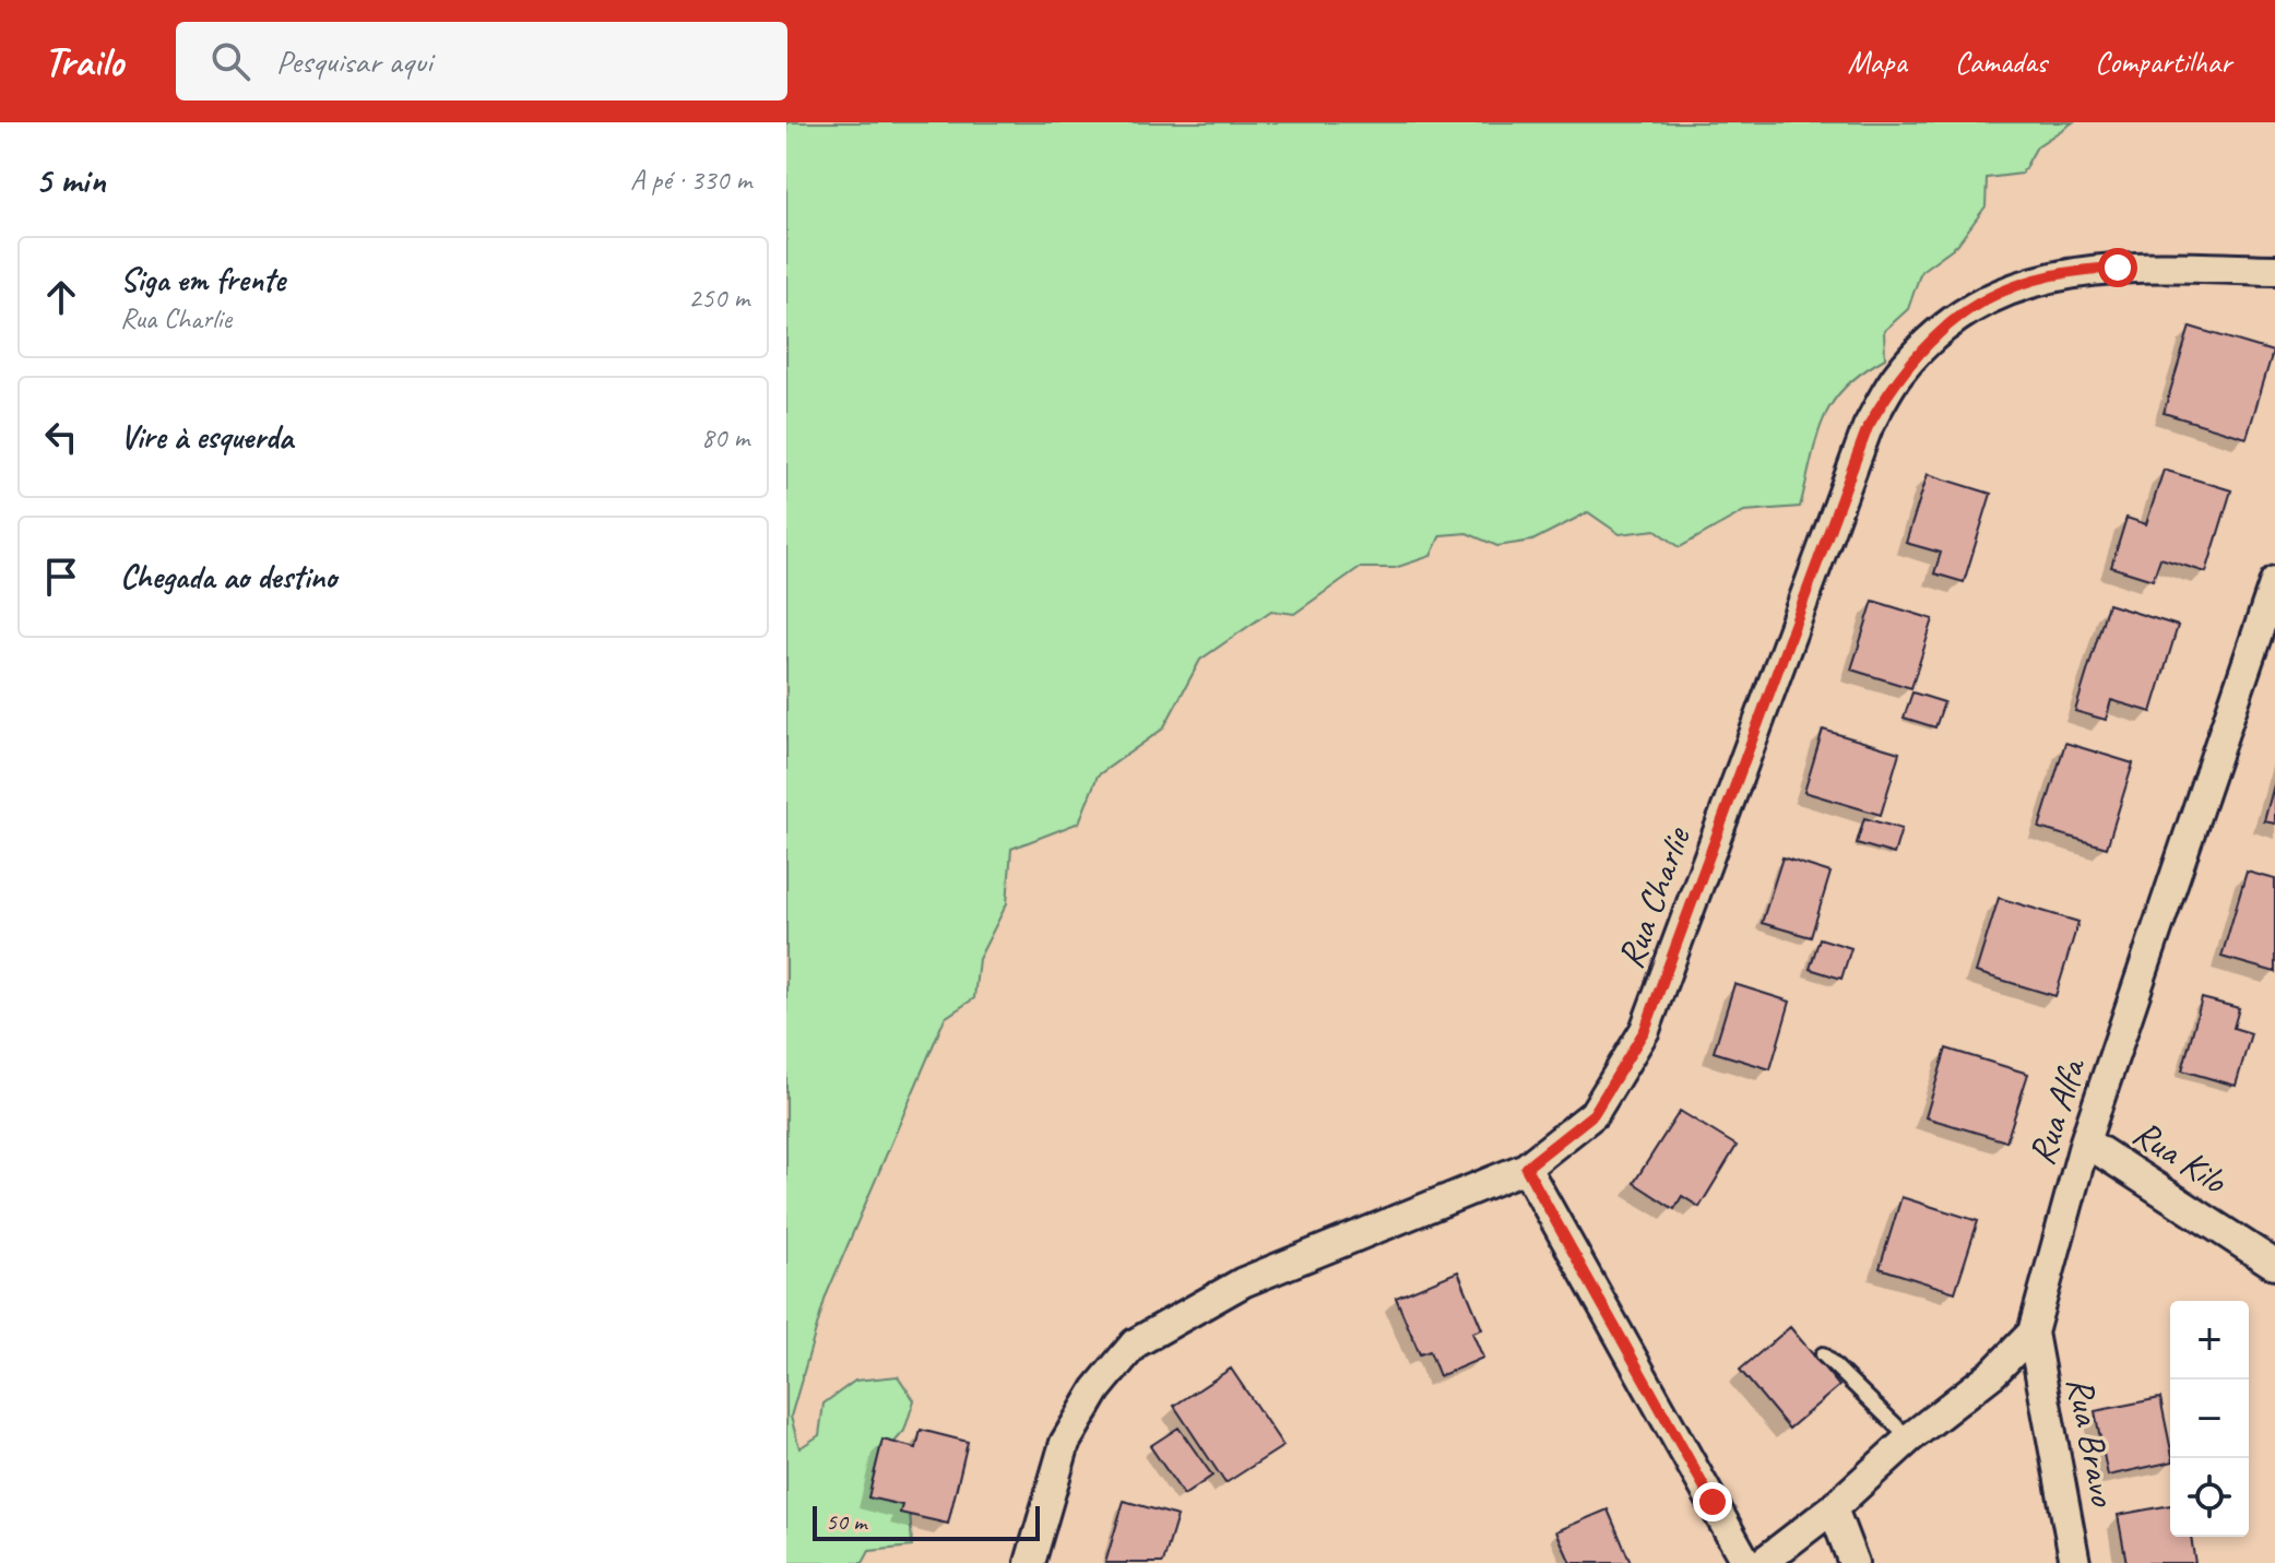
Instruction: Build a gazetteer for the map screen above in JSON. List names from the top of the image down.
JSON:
{
  "streets": {
    "street": [
      "Rua Charlie",
      "Rua Alfa",
      "Rua Kilo",
      "Rua Bravo"
    ]
  },
  "crossings": [
    ["Rua Alfa", "Rua Kilo"],
    ["Rua Alfa", "Rua Bravo"]
  ],
  "scale_bar": "50 m",
  "page": {
    "header": "Trailo",
    "search": "Pesquisar aqui",
    "nav": ["Mapa", "Camadas", "Compartilhar"],
    "heading": ["5 min", "A pé · 330 m"],
    "list": [
      ["Siga em frente", "Rua Charlie", "250 m"],
      ["Vire à esquerda", "80 m"],
      "Chegada ao destino"
    ],
    "map_buttons": ["+", "−"],
    "scale": "50 m"
  }
}
